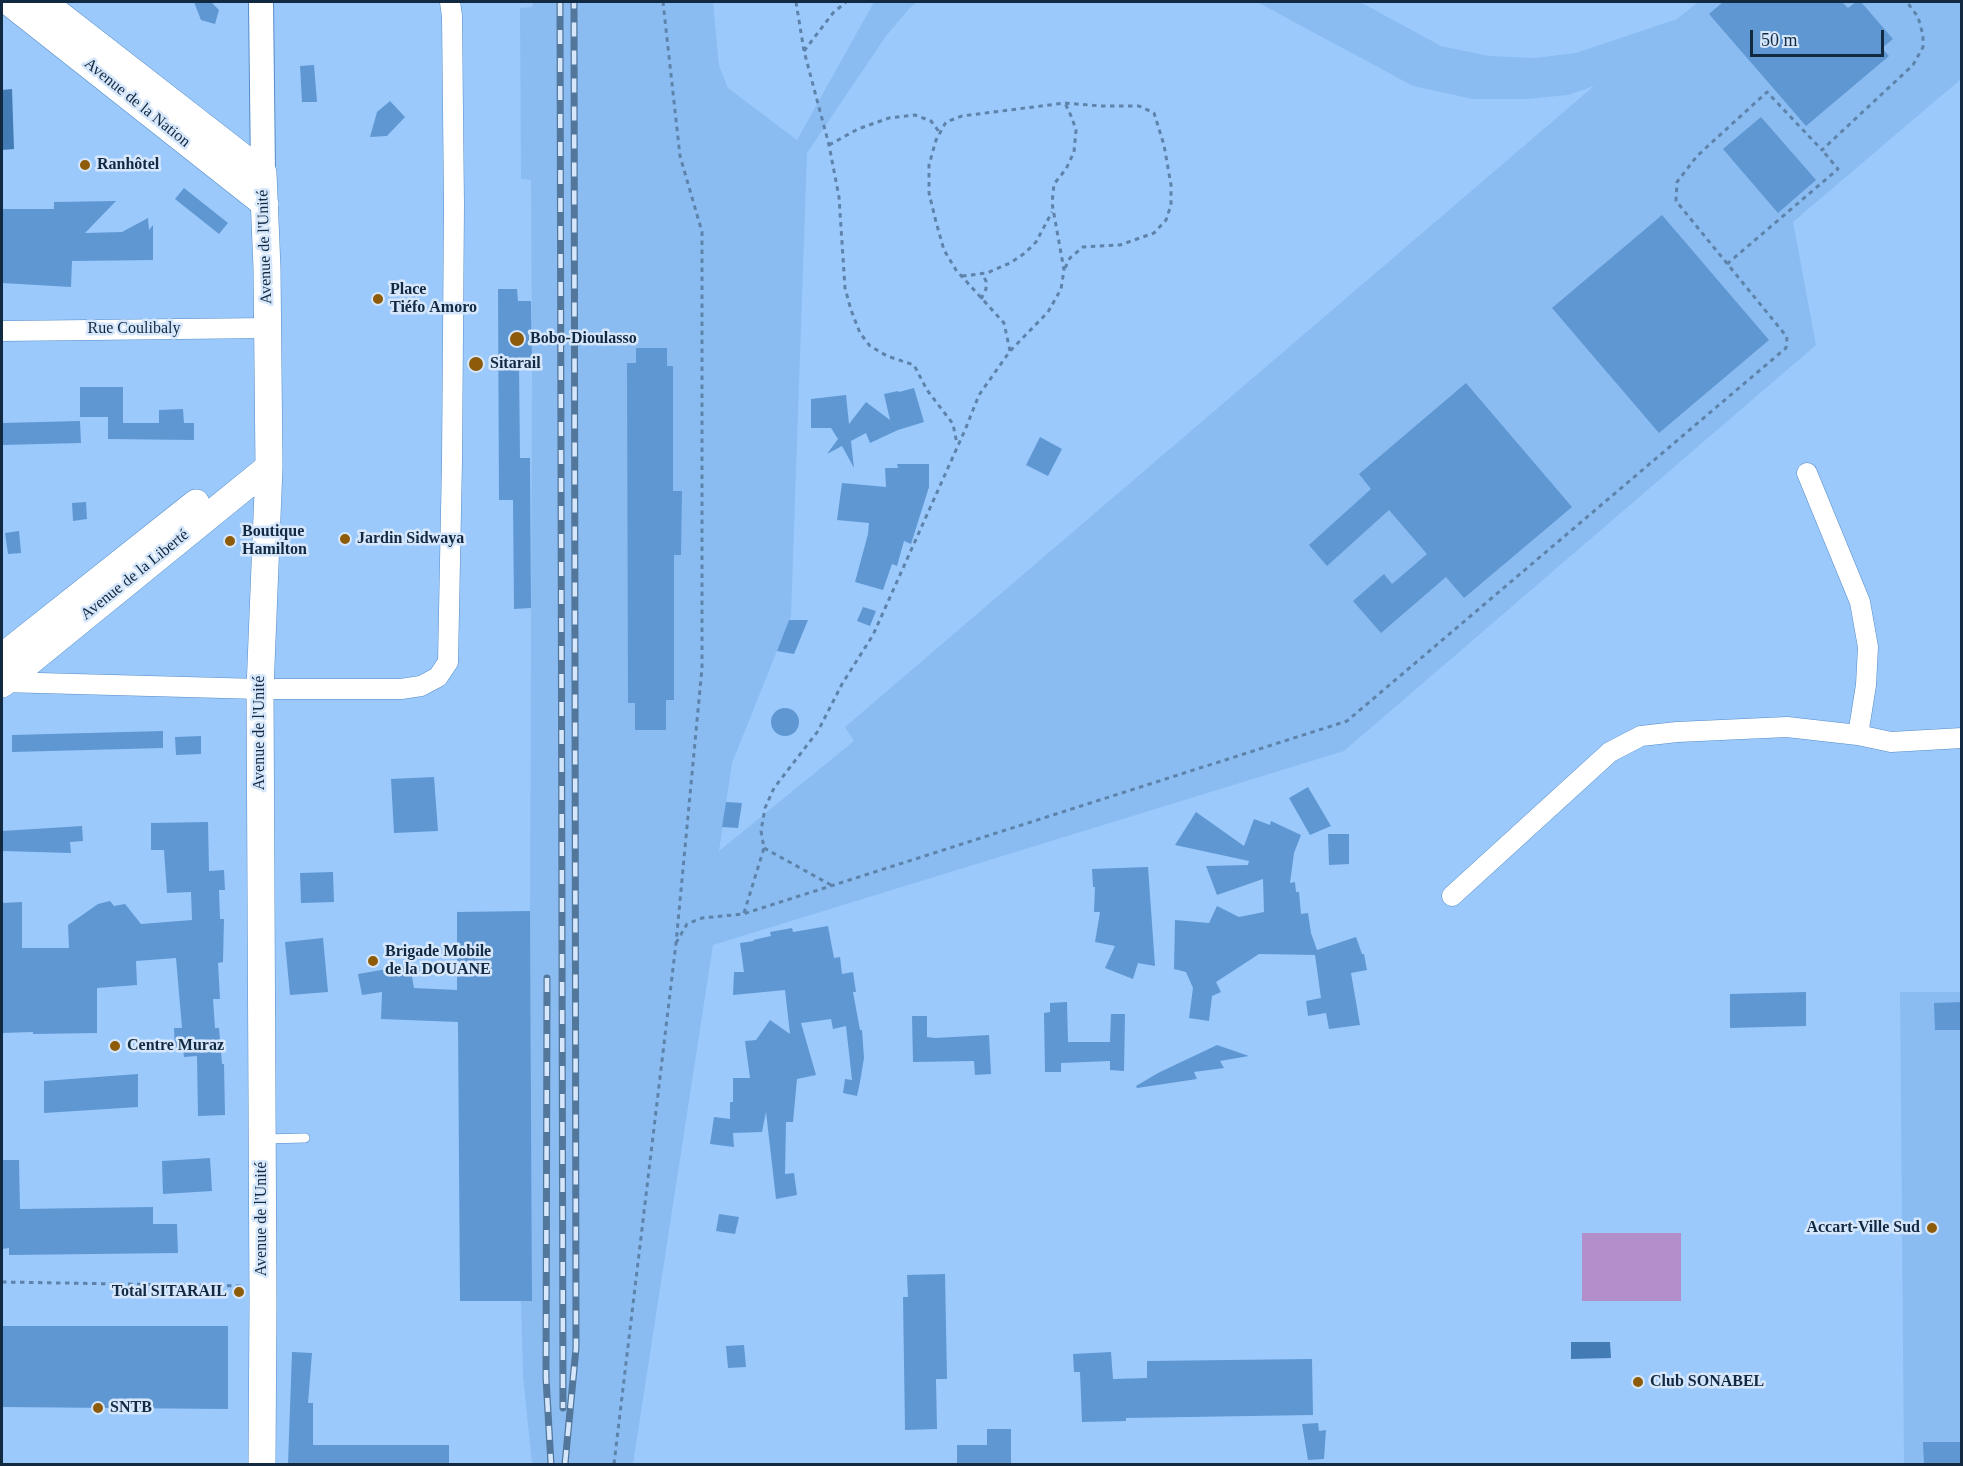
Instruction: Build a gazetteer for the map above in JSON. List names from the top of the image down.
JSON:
{
  "streets": {
    "main road": ["Avenue de la Nation", "Avenue de l'Unité", "Avenue de la Liberté"],
    "street": ["Rue Coulibaly"]
  },
  "crossings": [
    ["Avenue de la Nation", "Avenue de l'Unité"],
    ["Avenue de l'Unité", "Rue Coulibaly"],
    ["Avenue de l'Unité", "Avenue de la Liberté"]
  ],
  "places": [
    "Ranhôtel",
    "Place Tiéfo Amoro",
    "Bobo-Dioulasso",
    "Sitarail",
    "Jardin Sidwaya",
    "Boutique Hamilton",
    "Brigade Mobile de la DOUANE",
    "Centre Muraz",
    "Accart-Ville Sud",
    "Total SITARAIL",
    "Club SONABEL",
    "SNTB"
  ],
  "scale_bar": "50 m"
}
